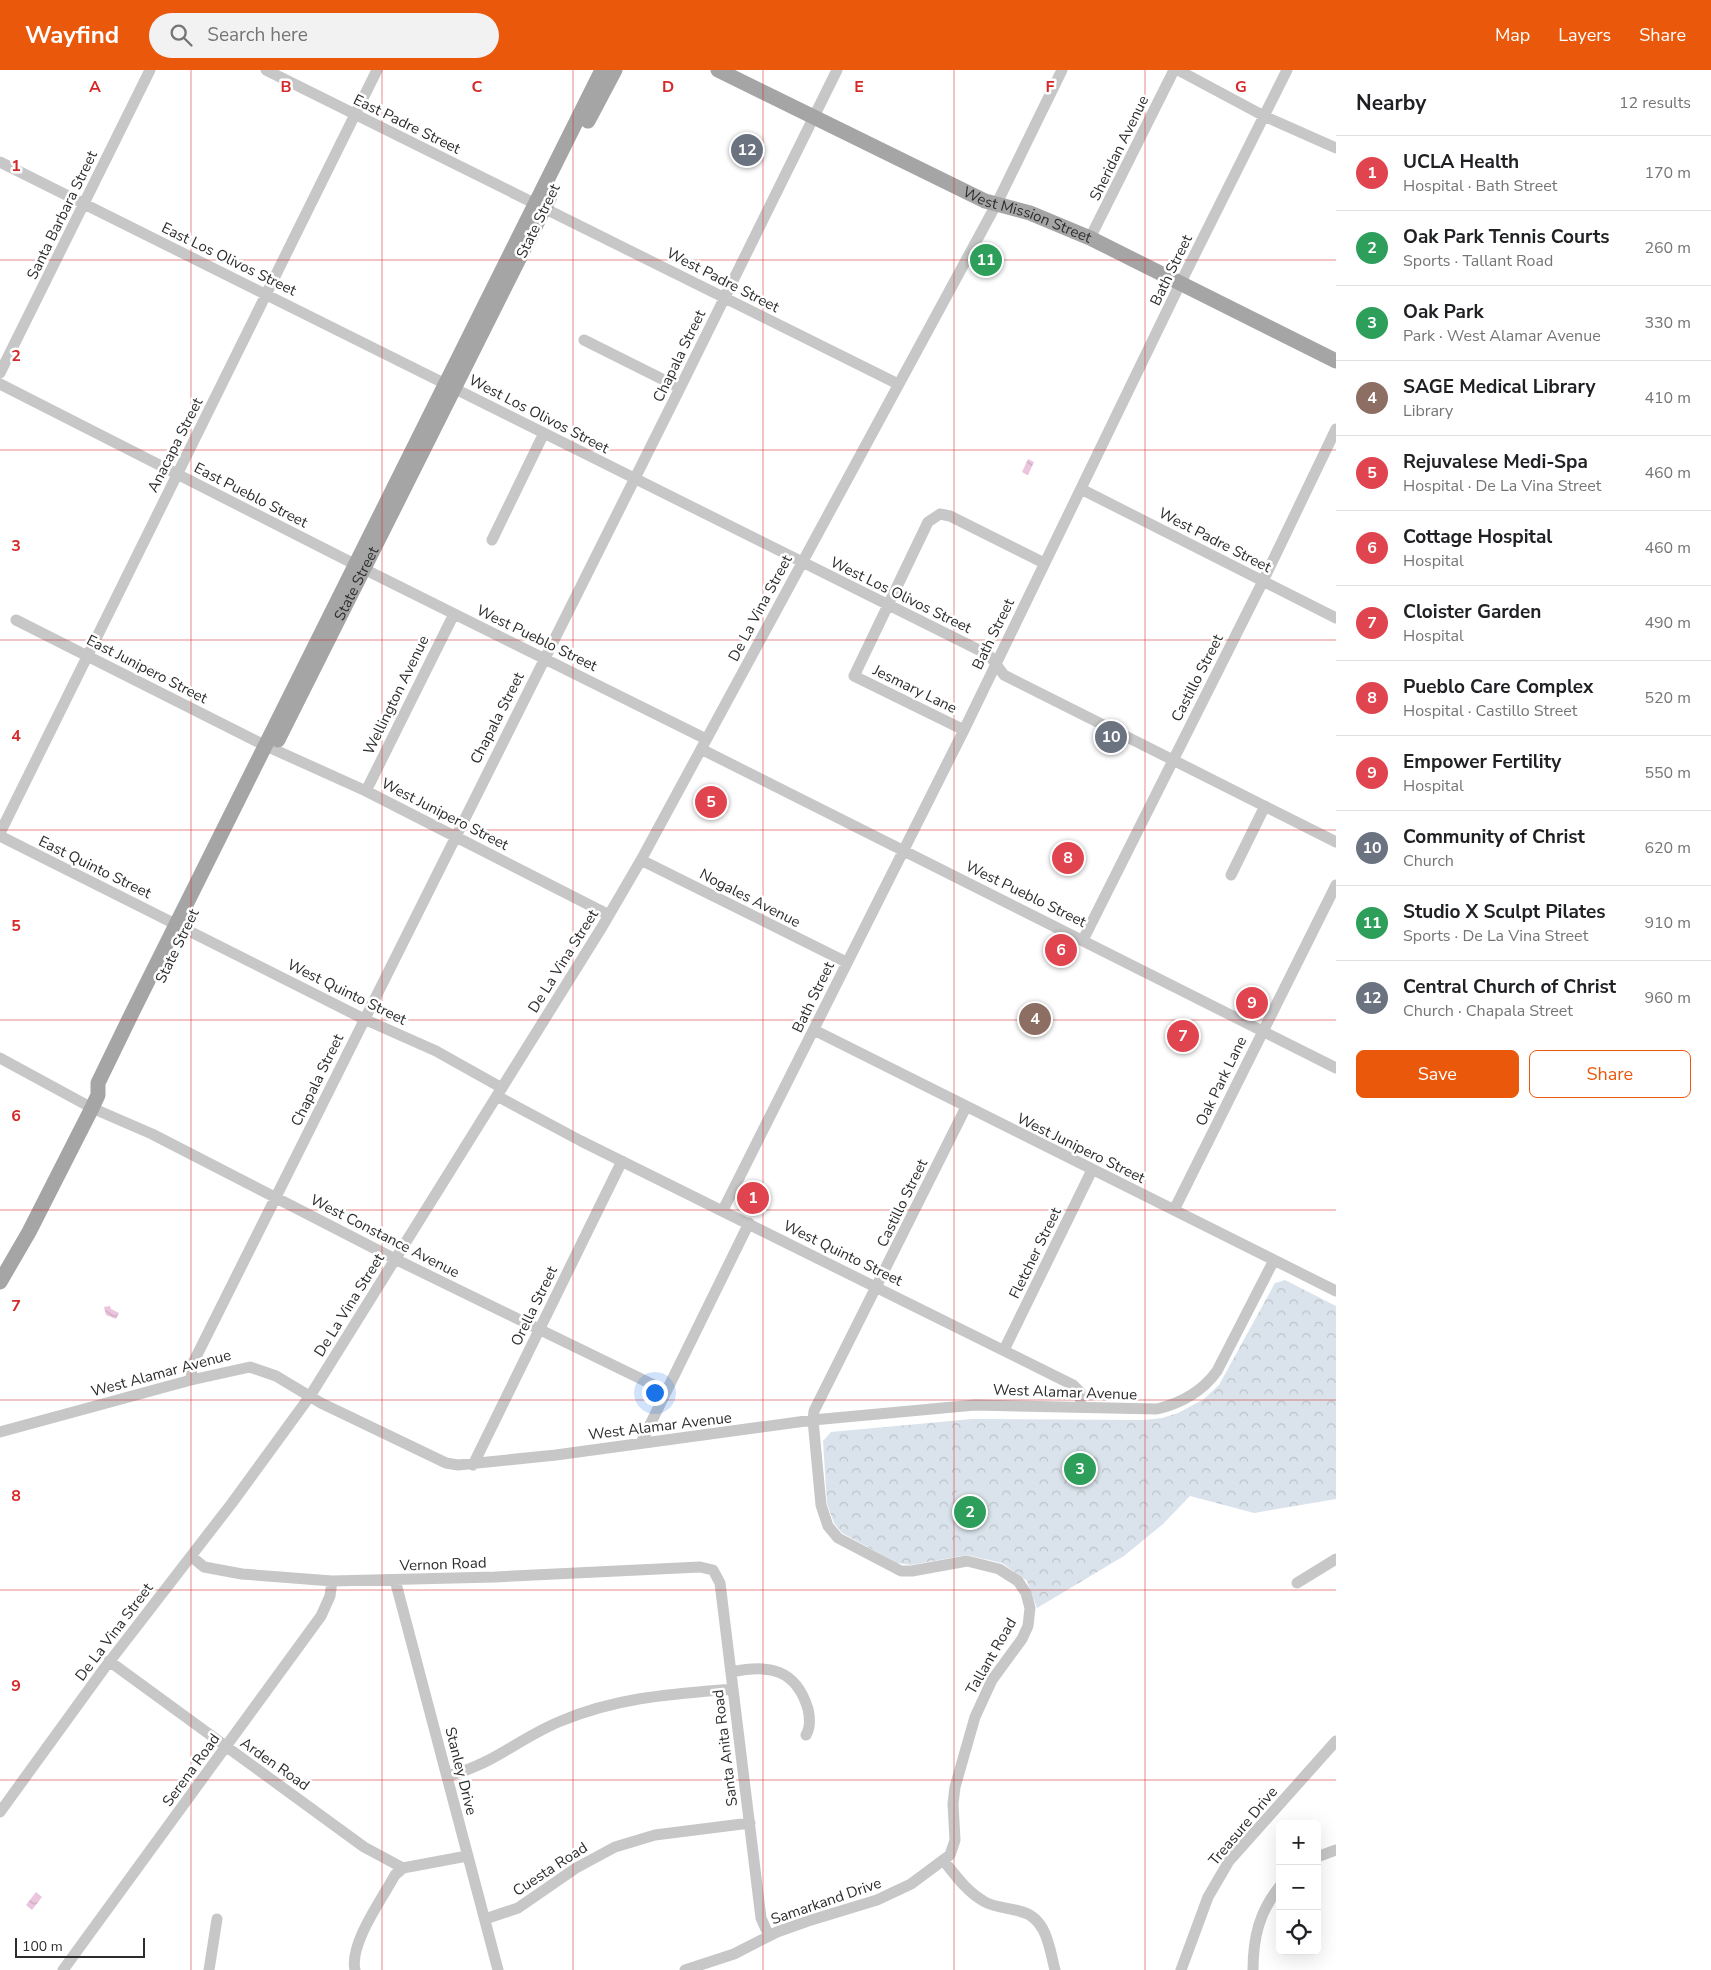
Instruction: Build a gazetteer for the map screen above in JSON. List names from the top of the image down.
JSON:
{
  "streets": {
    "main road": ["West Mission Street", "State Street"],
    "street": [
      "East Padre Street",
      "Sheridan Avenue",
      "Santa Barbara Street",
      "East Los Olivos Street",
      "Bath Street",
      "West Padre Street",
      "Chapala Street",
      "West Los Olivos Street",
      "Anacapa Street",
      "East Pueblo Street",
      "De La Vina Street",
      "West Pueblo Street",
      "East Junipero Street",
      "Castillo Street",
      "Jesmary Lane",
      "Wellington Avenue",
      "West Junipero Street",
      "East Quinto Street",
      "Nogales Avenue",
      "West Quinto Street",
      "Oak Park Lane",
      "West Constance Avenue",
      "Fletcher Street",
      "Orella Street",
      "West Alamar Avenue",
      "Vernon Road",
      "Tallant Road",
      "Santa Anita Road",
      "Arden Road",
      "Serena Road",
      "Stanley Drive",
      "Treasure Drive",
      "Cuesta Road",
      "Samarkand Drive"
    ]
  },
  "crossings": [
    ["East Padre Street", "State Street"],
    ["East Padre Street", "West Padre Street"],
    ["East Padre Street", "Anacapa Street"],
    ["Sheridan Avenue", "West Mission Street"],
    ["Santa Barbara Street", "East Los Olivos Street"],
    ["West Mission Street", "Bath Street"],
    ["West Mission Street", "Chapala Street"],
    ["West Mission Street", "De La Vina Street"],
    ["State Street", "East Los Olivos Street"],
    ["State Street", "West Padre Street"],
    ["State Street", "West Los Olivos Street"],
    ["State Street", "East Pueblo Street"],
    ["State Street", "West Pueblo Street"],
    ["State Street", "East Junipero Street"],
    ["State Street", "West Junipero Street"],
    ["State Street", "East Quinto Street"],
    ["State Street", "West Quinto Street"],
    ["State Street", "West Constance Avenue"],
    ["East Los Olivos Street", "West Los Olivos Street"],
    ["East Los Olivos Street", "Anacapa Street"],
    ["Bath Street", "West Padre Street"],
    ["Bath Street", "West Los Olivos Street"],
    ["Bath Street", "West Pueblo Street"],
    ["Bath Street", "Jesmary Lane"],
    ["Bath Street", "West Junipero Street"],
    ["Bath Street", "Nogales Avenue"],
    ["Bath Street", "West Quinto Street"],
    ["West Padre Street", "Chapala Street"],
    ["West Padre Street", "De La Vina Street"],
    ["West Padre Street", "Castillo Street"],
    ["Chapala Street", "West Los Olivos Street"],
    ["Chapala Street", "West Pueblo Street"],
    ["Chapala Street", "West Junipero Street"],
    ["Chapala Street", "West Quinto Street"],
    ["Chapala Street", "West Constance Avenue"],
    ["Chapala Street", "West Alamar Avenue"],
    ["West Los Olivos Street", "De La Vina Street"],
    ["West Los Olivos Street", "Castillo Street"],
    ["West Los Olivos Street", "Jesmary Lane"],
    ["Anacapa Street", "East Pueblo Street"],
    ["Anacapa Street", "East Junipero Street"],
    ["Anacapa Street", "East Quinto Street"],
    ["East Pueblo Street", "West Pueblo Street"],
    ["De La Vina Street", "West Pueblo Street"],
    ["De La Vina Street", "West Junipero Street"],
    ["De La Vina Street", "Nogales Avenue"],
    ["De La Vina Street", "West Quinto Street"],
    ["De La Vina Street", "West Constance Avenue"],
    ["De La Vina Street", "West Alamar Avenue"],
    ["De La Vina Street", "Vernon Road"],
    ["De La Vina Street", "Arden Road"],
    ["West Pueblo Street", "Castillo Street"],
    ["West Pueblo Street", "Wellington Avenue"],
    ["West Pueblo Street", "Oak Park Lane"],
    ["East Junipero Street", "West Junipero Street"],
    ["Castillo Street", "West Junipero Street"],
    ["Castillo Street", "West Quinto Street"],
    ["Castillo Street", "West Alamar Avenue"],
    ["Castillo Street", "Tallant Road"],
    ["Wellington Avenue", "West Junipero Street"],
    ["West Junipero Street", "Oak Park Lane"],
    ["West Junipero Street", "Fletcher Street"],
    ["West Junipero Street", "West Alamar Avenue"],
    ["East Quinto Street", "West Quinto Street"],
    ["West Quinto Street", "Fletcher Street"],
    ["West Quinto Street", "Orella Street"],
    ["West Quinto Street", "West Alamar Avenue"],
    ["West Constance Avenue", "Orella Street"],
    ["Orella Street", "West Alamar Avenue"],
    ["West Alamar Avenue", "Tallant Road"],
    ["Vernon Road", "Santa Anita Road"],
    ["Vernon Road", "Serena Road"],
    ["Vernon Road", "Stanley Drive"],
    ["Tallant Road", "Samarkand Drive"],
    ["Santa Anita Road", "Cuesta Road"],
    ["Santa Anita Road", "Samarkand Drive"],
    ["Arden Road", "Serena Road"],
    ["Stanley Drive", "Cuesta Road"]
  ],
  "scale_bar": "100 m",
  "page": {
    "header": "Wayfind",
    "search": "Search here",
    "nav": ["Map", "Layers", "Share"],
    "heading": ["Nearby", "12 results"],
    "pins": [
      "12",
      "11",
      "10",
      "5",
      "8",
      "6",
      "9",
      "4",
      "7",
      "1",
      "3",
      "2"
    ],
    "list": [
      {
        "mark": "1",
        "name": "UCLA Health",
        "note": "Hospital · Bath Street",
        "value": "170 m"
      },
      {
        "mark": "2",
        "name": "Oak Park Tennis Courts",
        "note": "Sports · Tallant Road",
        "value": "260 m"
      },
      {
        "mark": "3",
        "name": "Oak Park",
        "note": "Park · West Alamar Avenue",
        "value": "330 m"
      },
      {
        "mark": "4",
        "name": "SAGE Medical Library",
        "note": "Library",
        "value": "410 m"
      },
      {
        "mark": "5",
        "name": "Rejuvalese Medi-Spa",
        "note": "Hospital · De La Vina Street",
        "value": "460 m"
      },
      {
        "mark": "6",
        "name": "Cottage Hospital",
        "note": "Hospital",
        "value": "460 m"
      },
      {
        "mark": "7",
        "name": "Cloister Garden",
        "note": "Hospital",
        "value": "490 m"
      },
      {
        "mark": "8",
        "name": "Pueblo Care Complex",
        "note": "Hospital · Castillo Street",
        "value": "520 m"
      },
      {
        "mark": "9",
        "name": "Empower Fertility",
        "note": "Hospital",
        "value": "550 m"
      },
      {
        "mark": "10",
        "name": "Community of Christ",
        "note": "Church",
        "value": "620 m"
      },
      {
        "mark": "11",
        "name": "Studio X Sculpt Pilates",
        "note": "Sports · De La Vina Street",
        "value": "910 m"
      },
      {
        "mark": "12",
        "name": "Central Church of Christ",
        "note": "Church · Chapala Street",
        "value": "960 m"
      }
    ],
    "buttons": ["Save", "Share"],
    "map_buttons": ["+", "−"],
    "scale": "100 m"
  },
  "grid": {
    "columns": [
      "A",
      "B",
      "C",
      "D",
      "E",
      "F",
      "G"
    ],
    "rows": [
      "1",
      "2",
      "3",
      "4",
      "5",
      "6",
      "7",
      "8",
      "9"
    ]
  }
}
